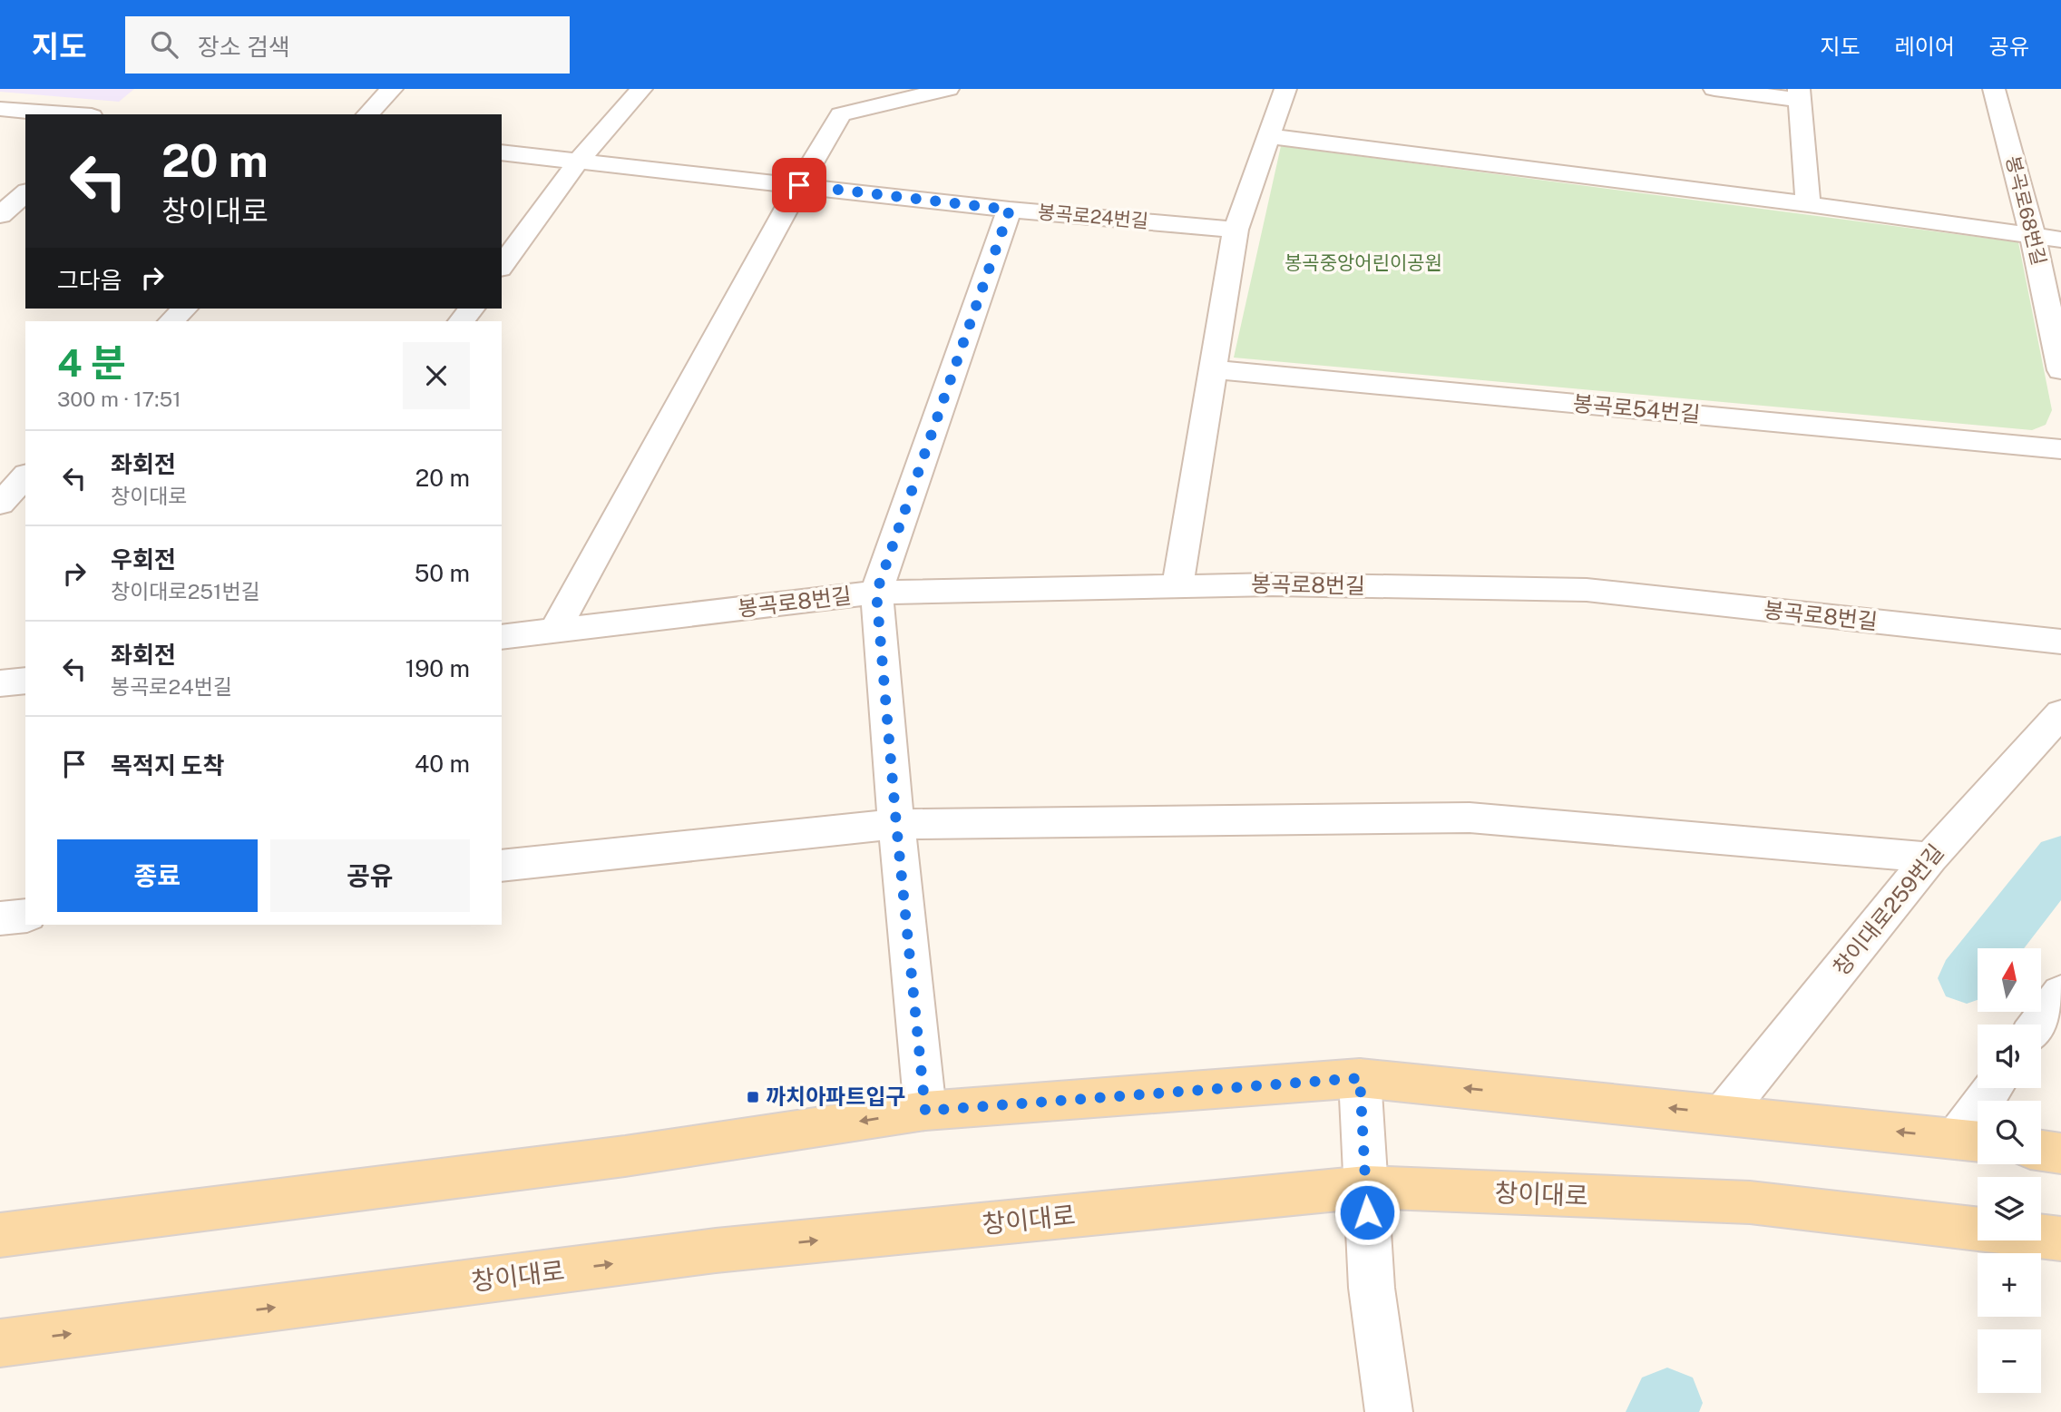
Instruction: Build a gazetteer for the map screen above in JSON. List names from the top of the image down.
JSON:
{
  "streets": {
    "main road": ["창이대로"],
    "street": [
      "봉곡로68번길",
      "봉곡로24번길",
      "봉곡로54번길",
      "봉곡로8번길",
      "창이대로259번길"
    ]
  },
  "parks": ["봉곡중앙어린이공원"],
  "places": {
    "transit": ["까치아파트입구"]
  },
  "north": "top",
  "page": {
    "header": "지도",
    "search": "장소 검색",
    "nav": ["지도", "레이어", "공유"],
    "turn": ["20 m", "창이대로"],
    "then": "그다음",
    "heading": ["4 분", "300 m · 17:51"],
    "list": [
      {
        "name": "좌회전",
        "note": "창이대로",
        "value": "20 m"
      },
      {
        "name": "우회전",
        "note": "창이대로251번길",
        "value": "50 m"
      },
      {
        "name": "좌회전",
        "note": "봉곡로24번길",
        "value": "190 m"
      },
      {
        "name": "목적지 도착",
        "value": "40 m"
      }
    ],
    "buttons": ["종료", "공유"],
    "map_buttons": ["+", "−"]
  }
}
